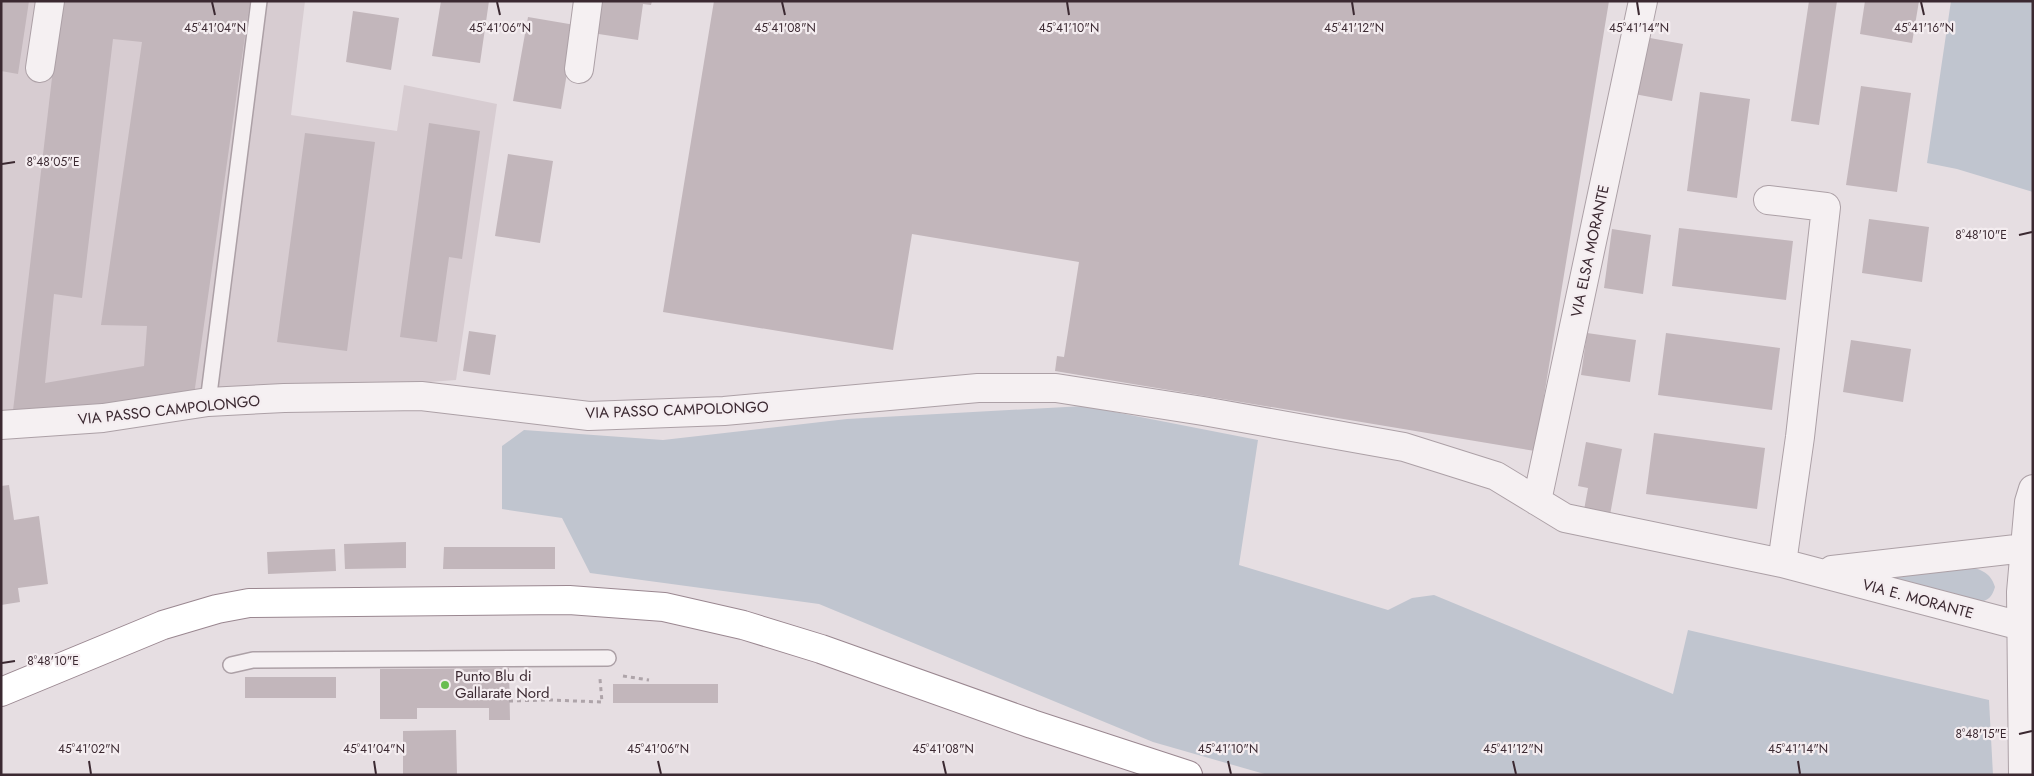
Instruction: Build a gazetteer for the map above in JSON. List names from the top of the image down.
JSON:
{
  "streets": {
    "street": ["VIA ELSA MORANTE", "VIA PASSO CAMPOLONGO", "VIA E. MORANTE"]
  },
  "crossings": [
    ["VIA ELSA MORANTE", "VIA PASSO CAMPOLONGO"]
  ],
  "places": ["Punto Blu di Gallarate Nord"],
  "coordinates": [
    "45°41'04\"N",
    "45°41'06\"N",
    "45°41'08\"N",
    "45°41'10\"N",
    "45°41'12\"N",
    "45°41'14\"N",
    "45°41'16\"N",
    "8°48'05\"E",
    "8°48'10\"E",
    "8°48'15\"E",
    "45°41'02\"N"
  ]
}
